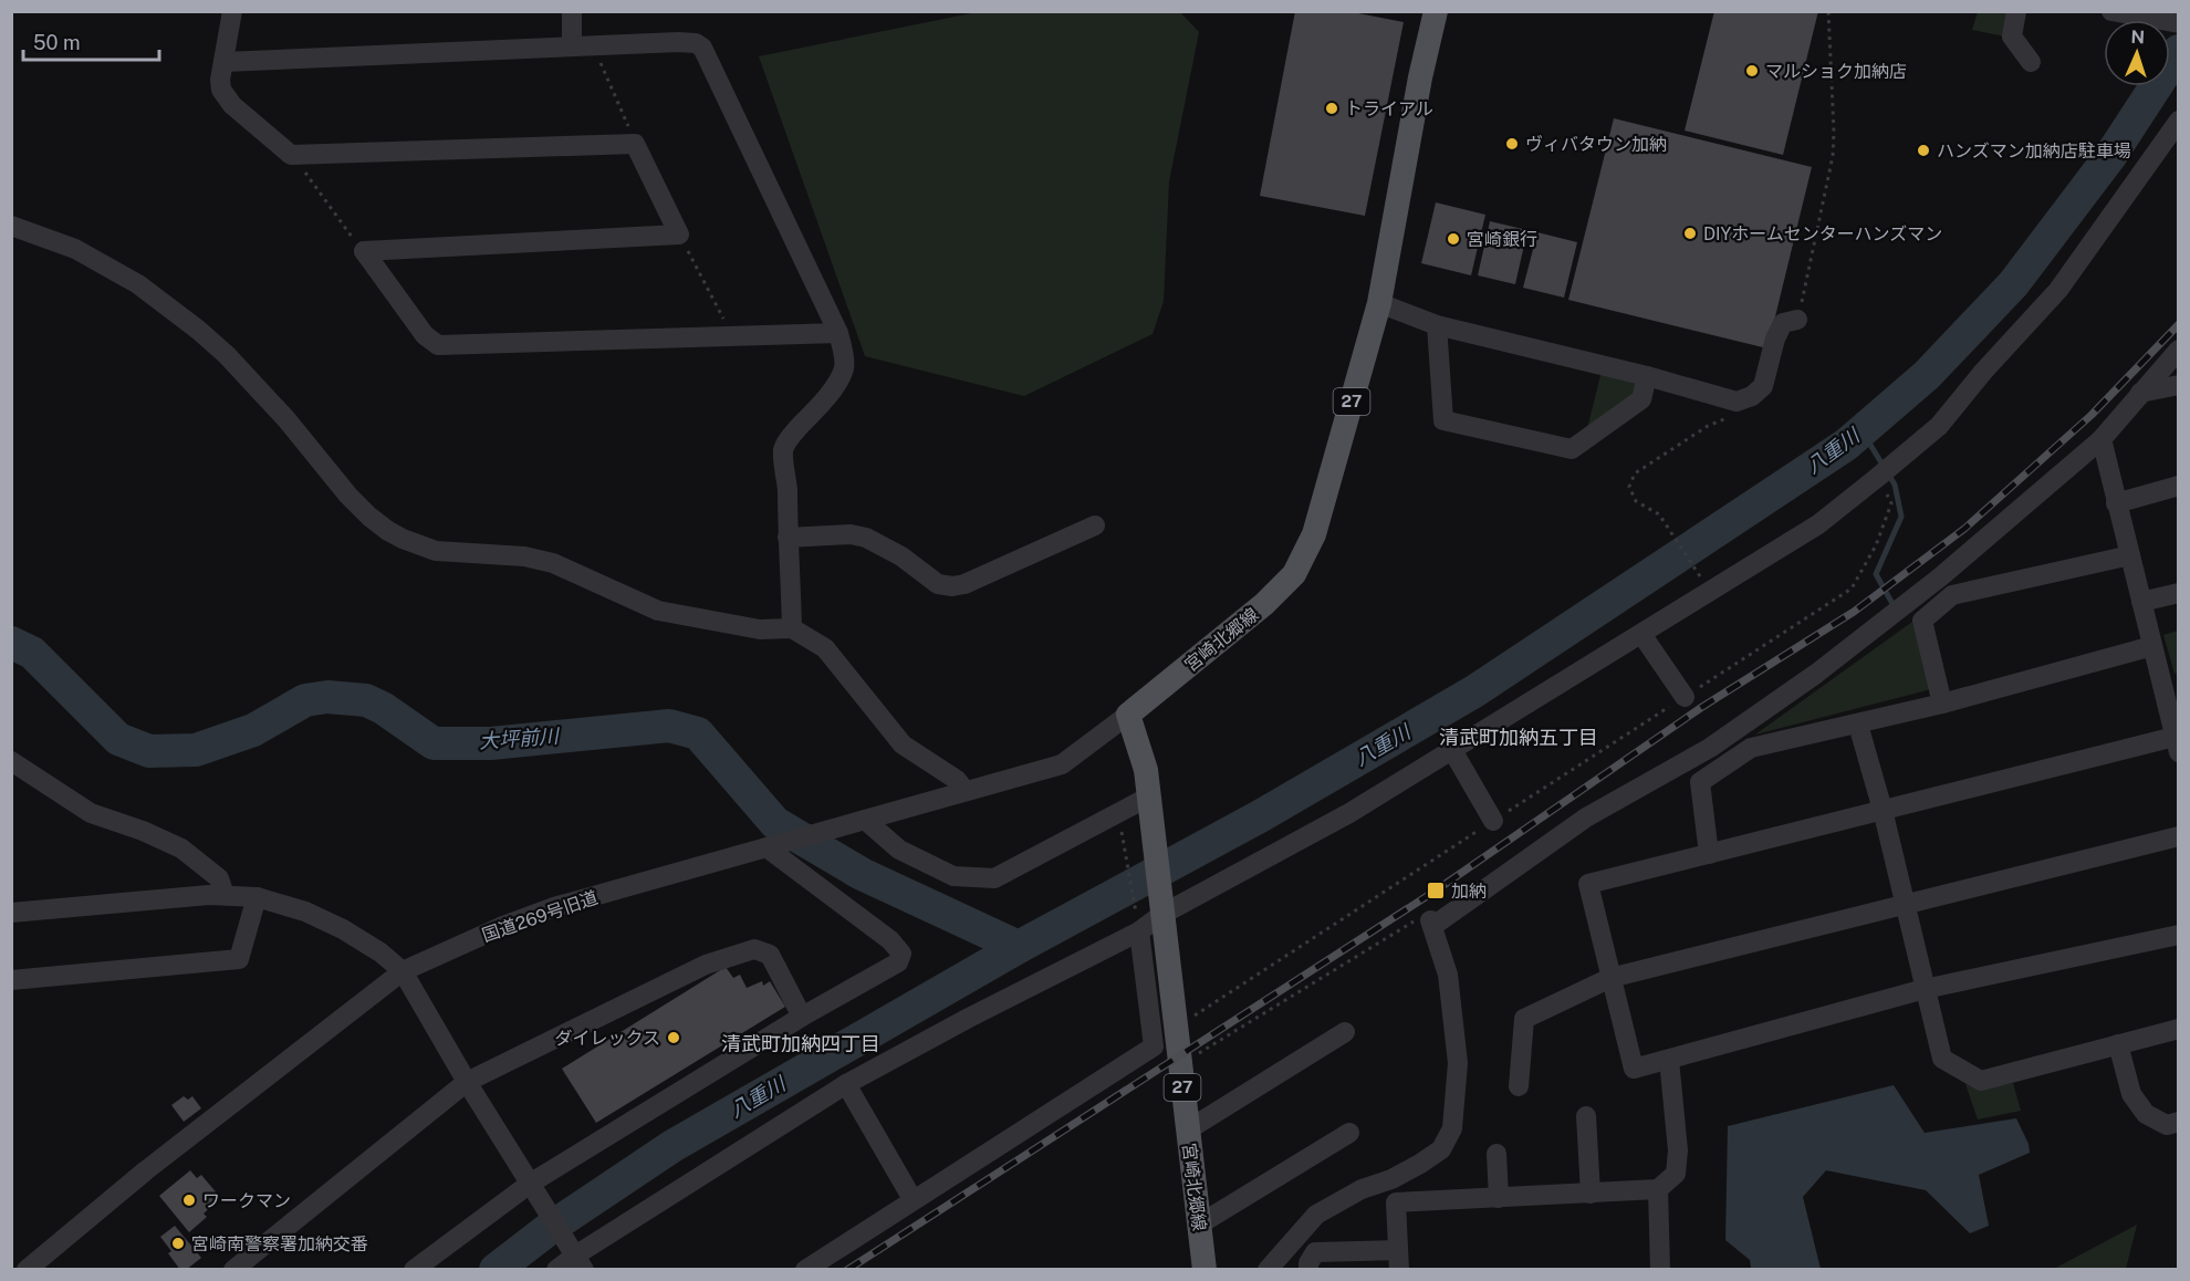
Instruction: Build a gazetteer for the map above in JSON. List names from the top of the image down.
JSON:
{
  "streets": {
    "main road": ["27", "宮崎北郷線"],
    "street": ["国道269号旧道"]
  },
  "crossings": [
    ["宮崎北郷線", "国道269号旧道"]
  ],
  "districts": ["清武町加納五丁目", "清武町加納四丁目"],
  "water": ["八重川", "大坪前川"],
  "places": {
    "other": [
      "マルショク加納店",
      "トライアル",
      "ヴィバタウン加納",
      "ハンズマン加納店駐車場",
      "DIYホームセンターハンズマン",
      "宮崎銀行",
      "ダイレックス",
      "ワークマン",
      "宮崎南警察署加納交番"
    ],
    "transit": ["加納"]
  },
  "scale_bar": "50 m",
  "north": "top"
}
